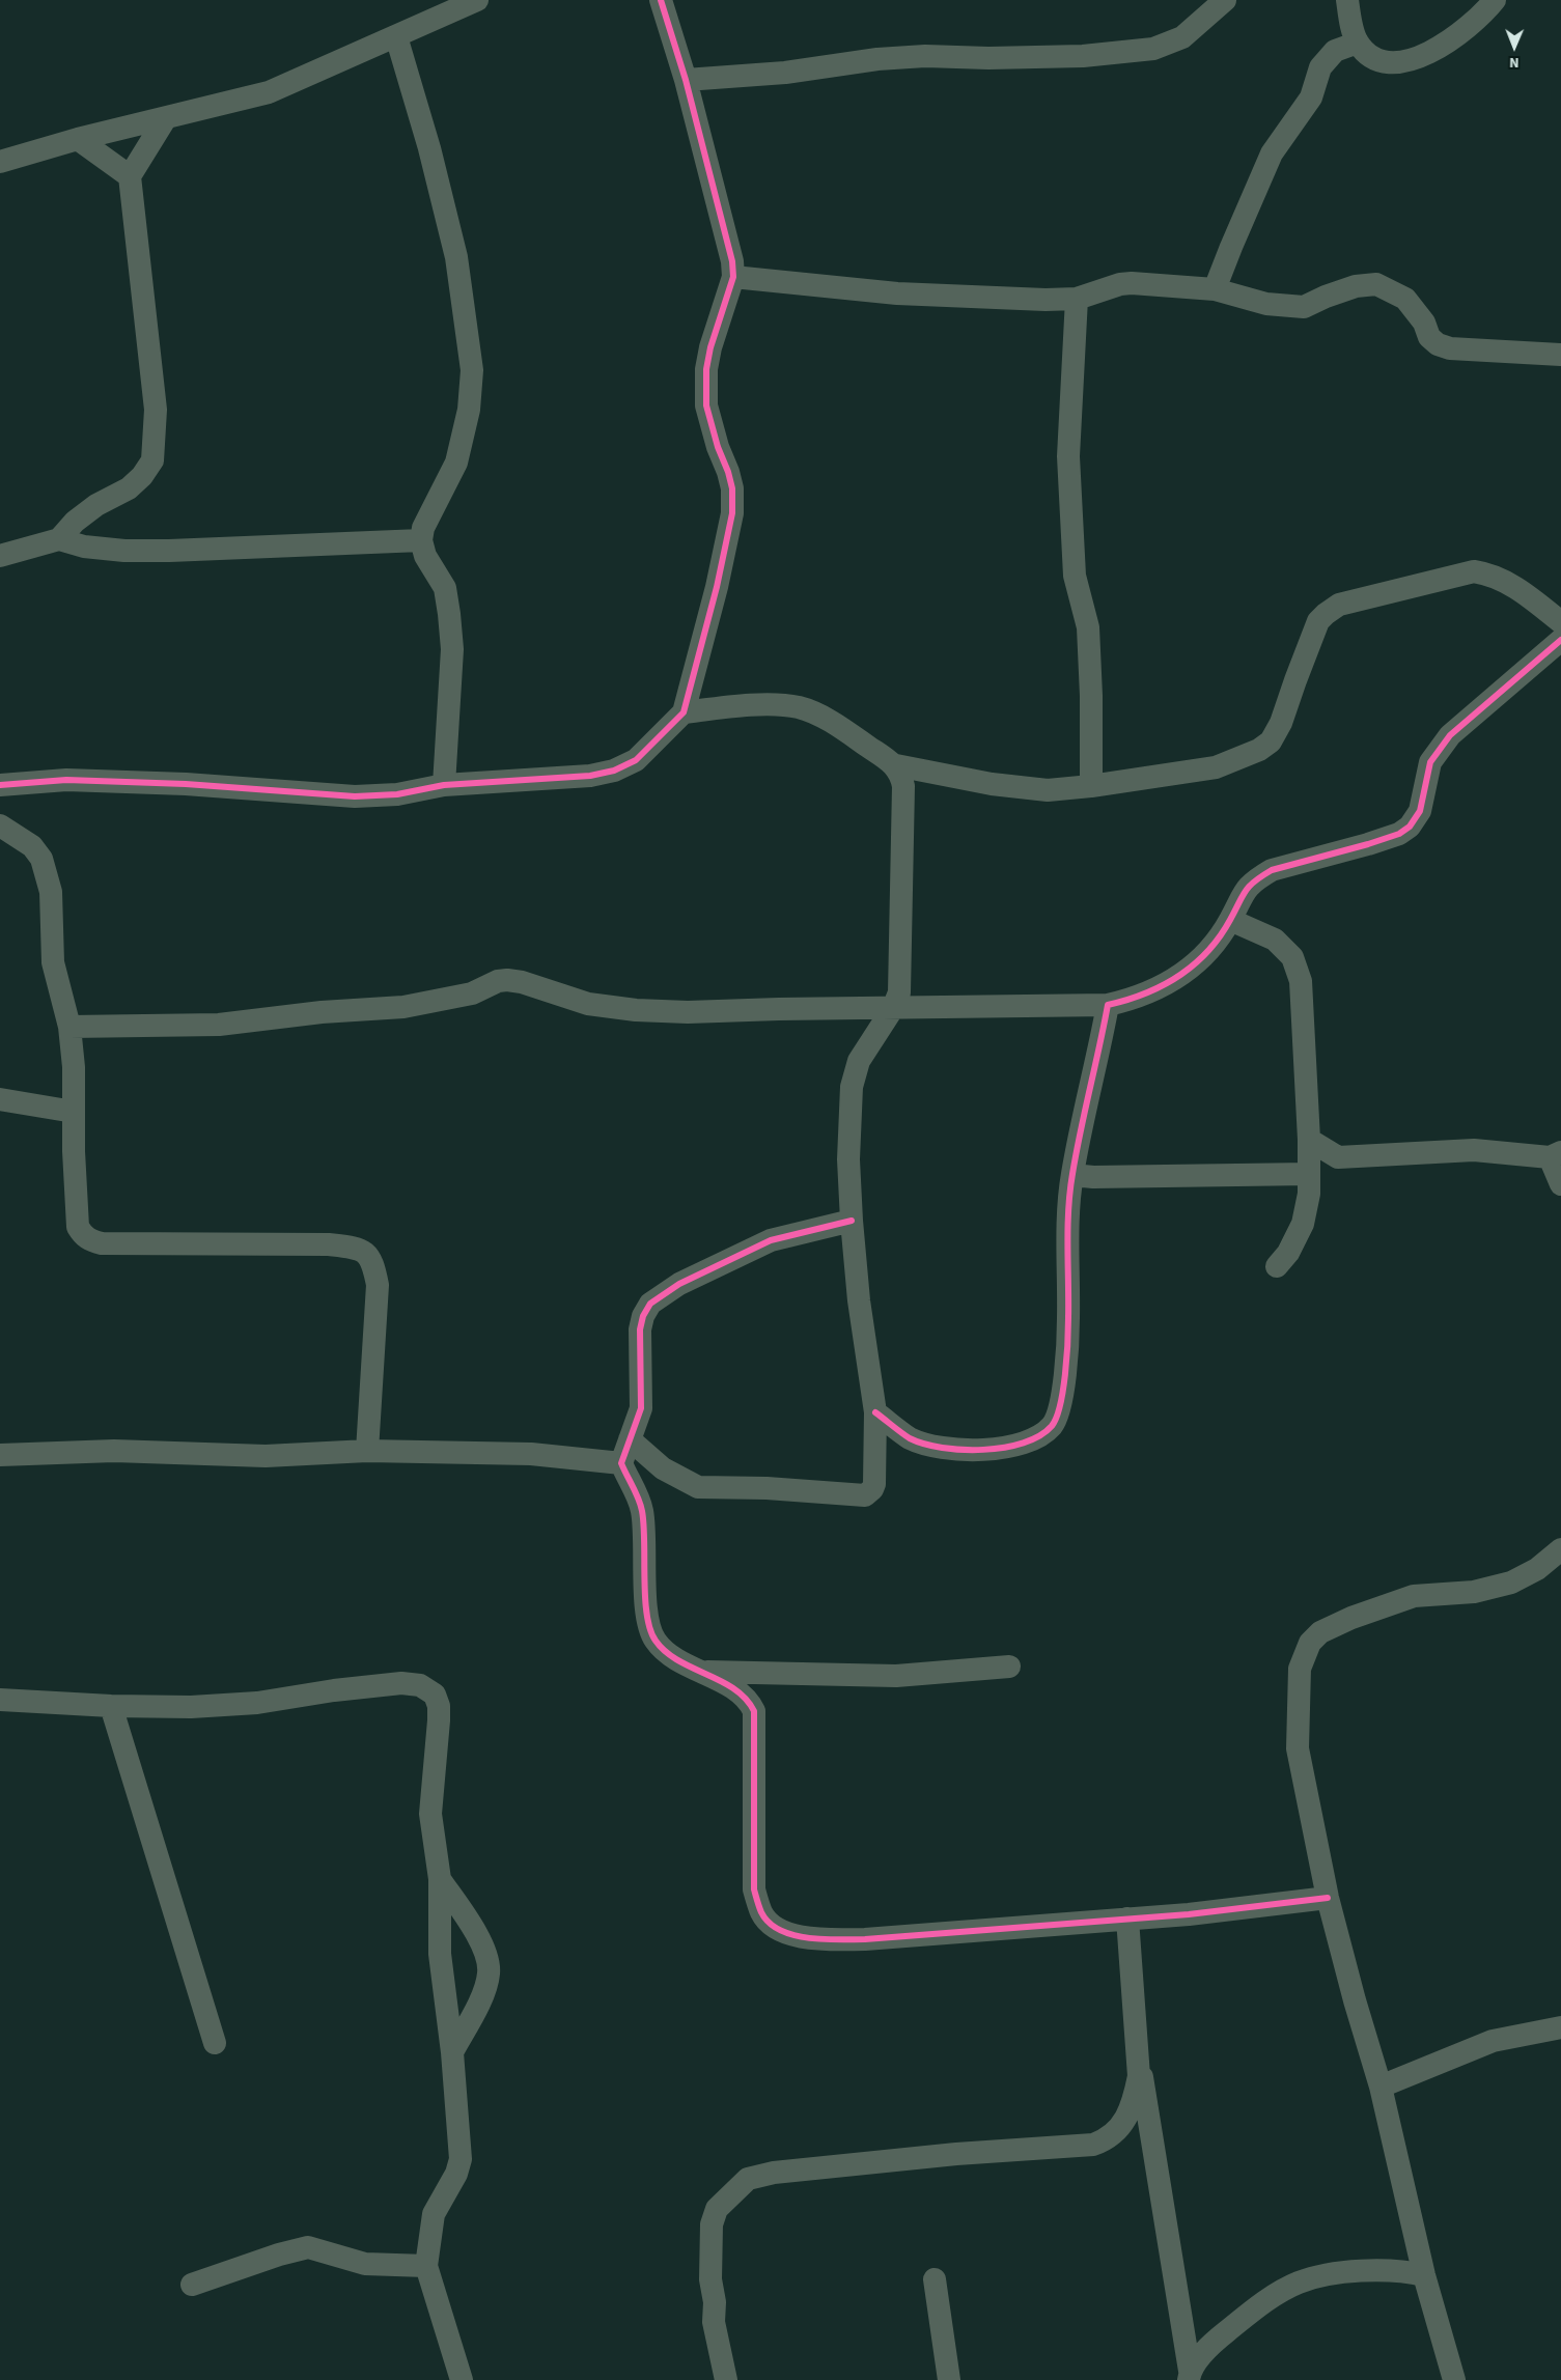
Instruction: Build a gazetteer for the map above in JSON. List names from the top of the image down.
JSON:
{
  "north": "bottom"
}
